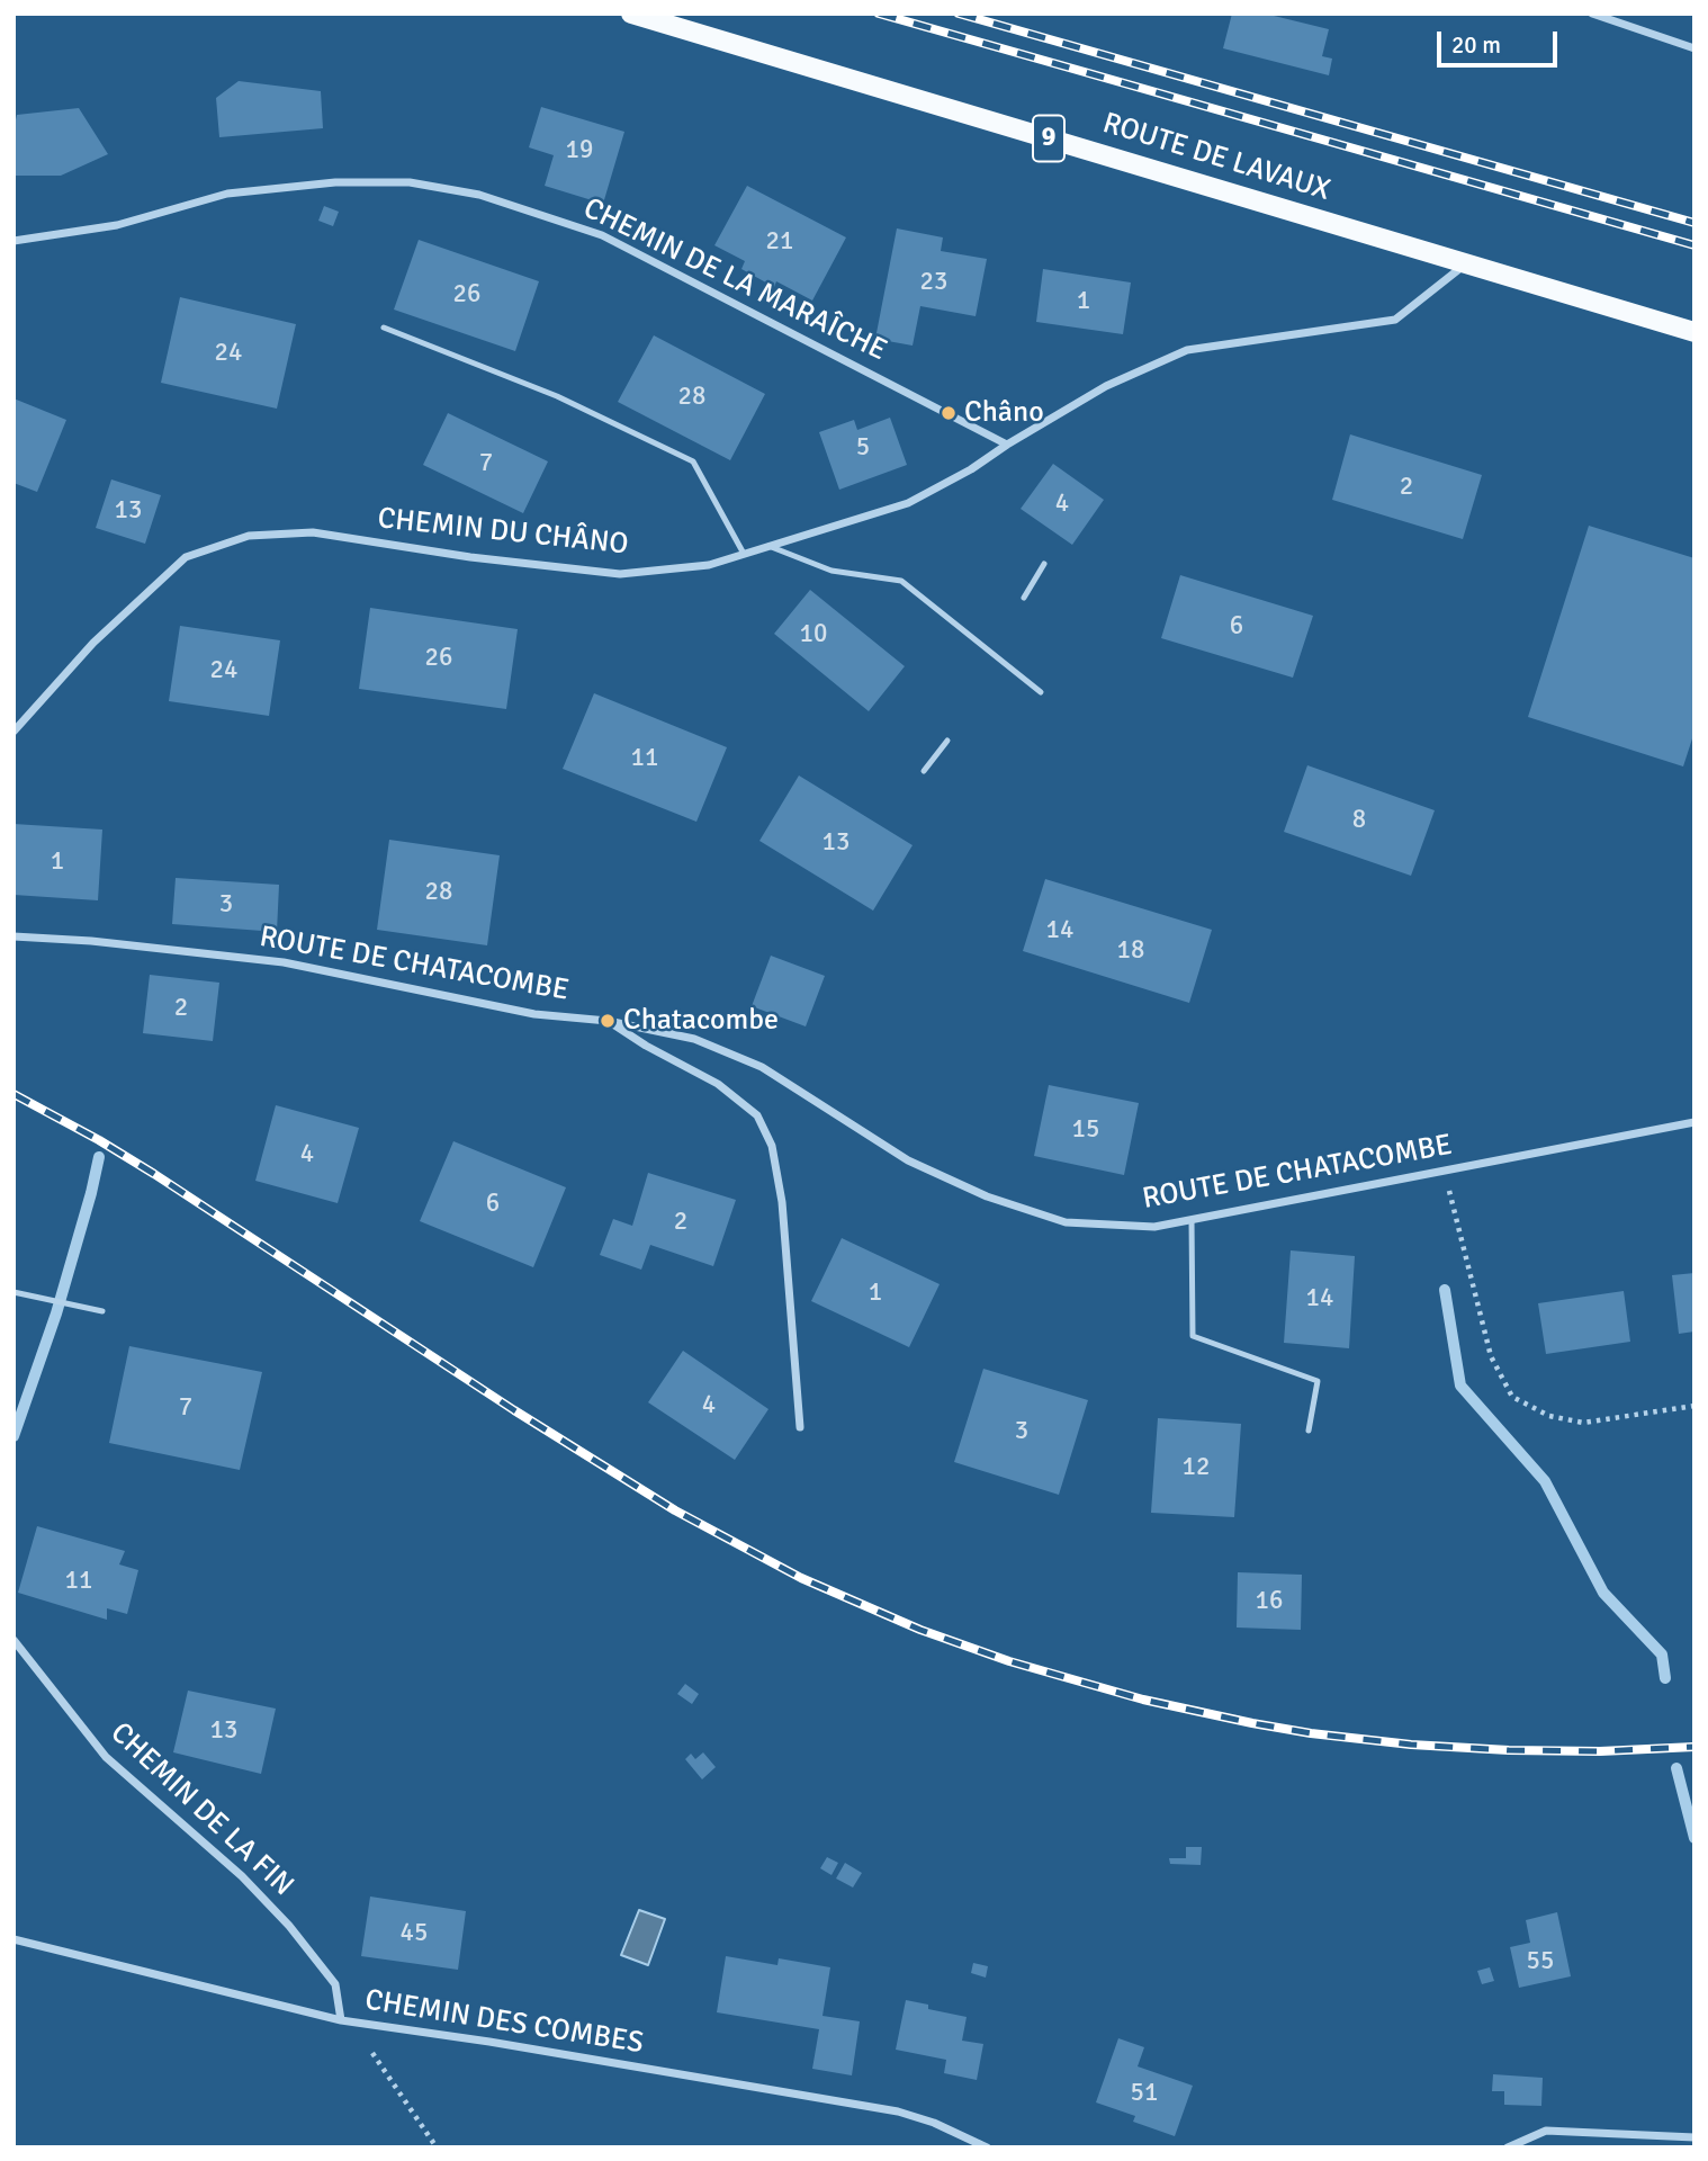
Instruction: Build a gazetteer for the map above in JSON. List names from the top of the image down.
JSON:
{
  "streets": {
    "main road": ["9", "ROUTE DE LAVAUX"],
    "street": [
      "CHEMIN DE LA MARAÎCHE",
      "CHEMIN DU CHÂNO",
      "ROUTE DE CHATACOMBE",
      "CHEMIN DE LA FIN",
      "CHEMIN DES COMBES"
    ]
  },
  "crossings": [
    ["ROUTE DE LAVAUX", "CHEMIN DU CHÂNO"],
    ["CHEMIN DE LA MARAÎCHE", "CHEMIN DU CHÂNO"],
    ["CHEMIN DE LA FIN", "CHEMIN DES COMBES"]
  ],
  "places": ["Châno", "Chatacombe"],
  "house_numbers": [
    "19",
    "21",
    "23",
    "26",
    "1",
    "24",
    "28",
    "5",
    "7",
    "2",
    "4",
    "13",
    "6",
    "10",
    "26",
    "24",
    "11",
    "8",
    "13",
    "1",
    "28",
    "3",
    "14",
    "18",
    "2",
    "15",
    "4",
    "6",
    "2",
    "1",
    "14",
    "4",
    "7",
    "3",
    "12",
    "11",
    "16",
    "13",
    "45",
    "55",
    "51"
  ],
  "scale_bar": "20 m"
}
